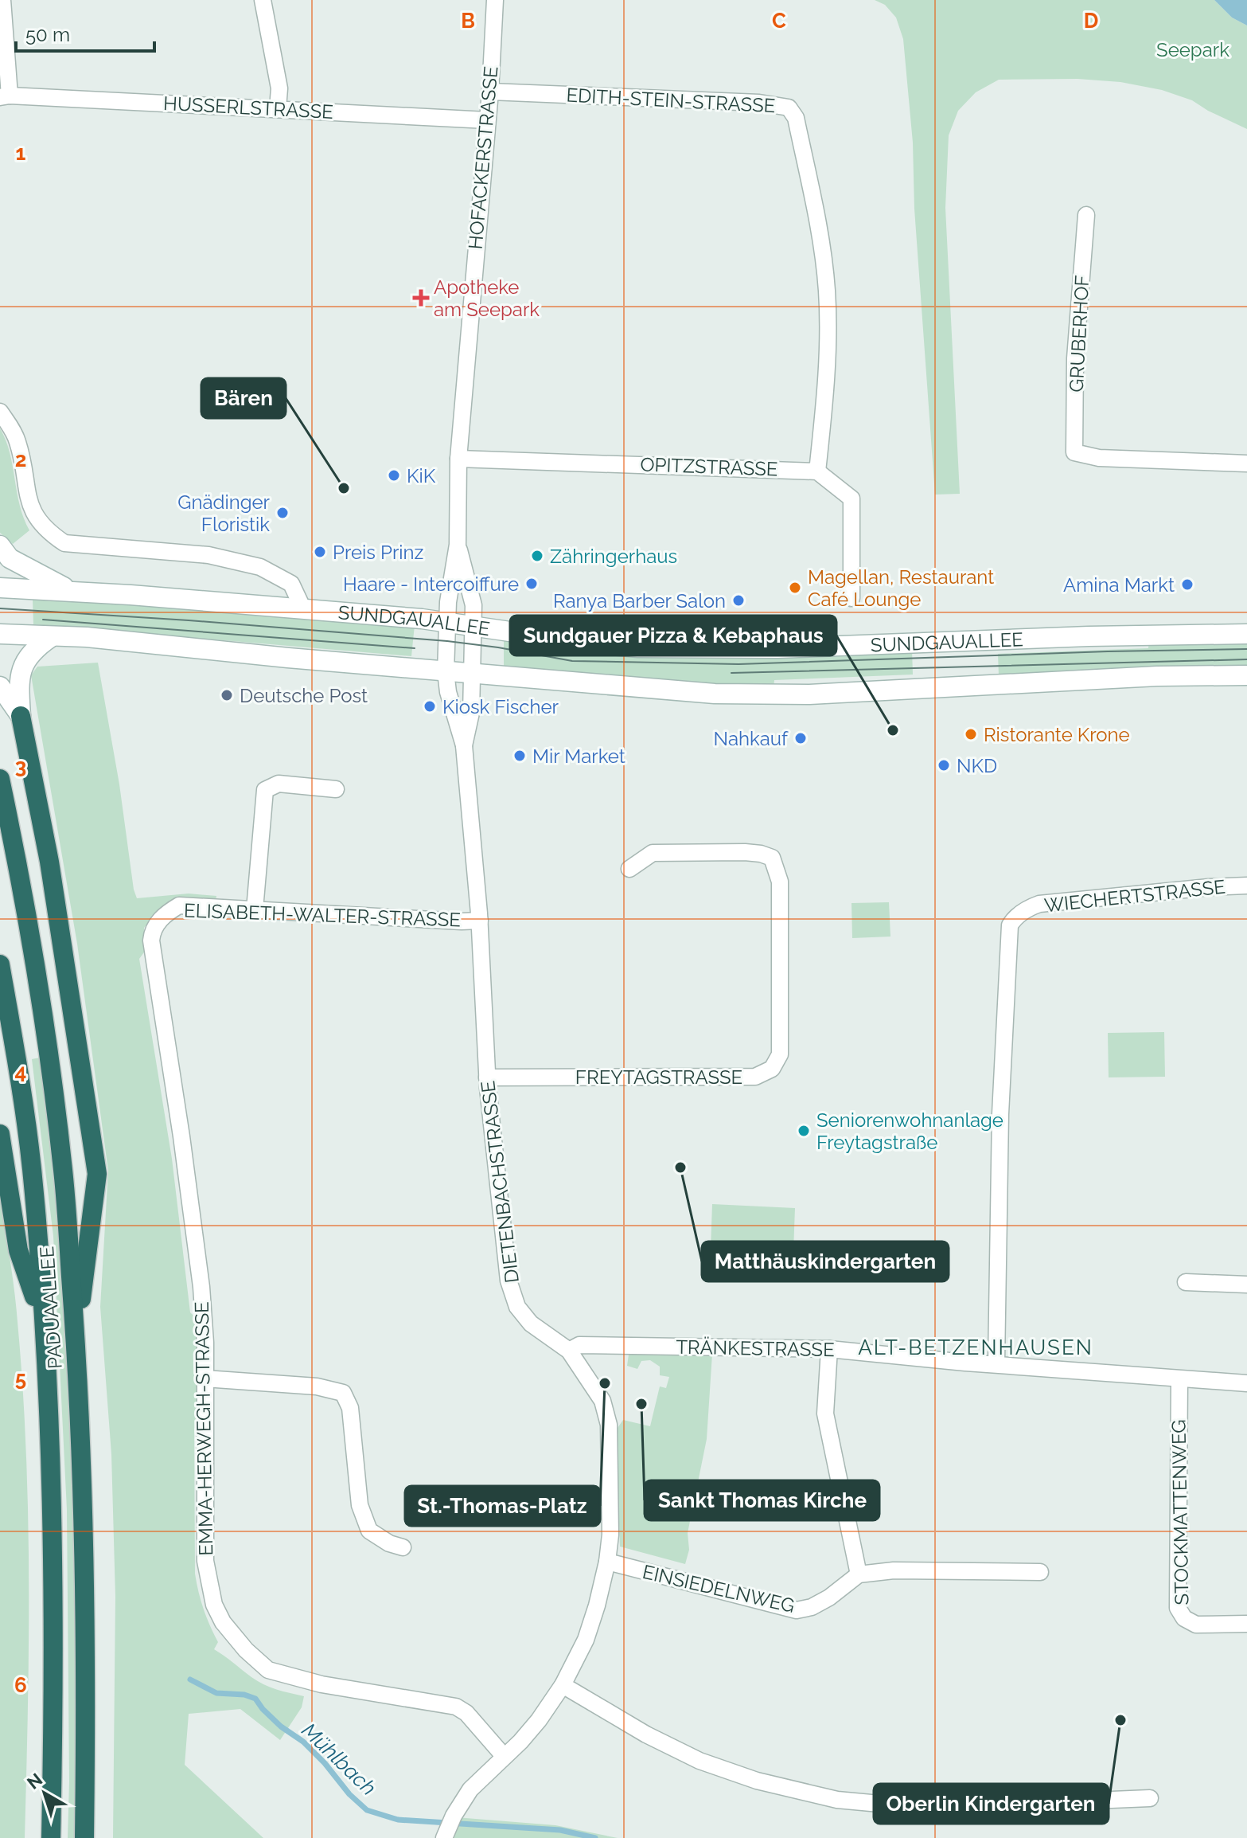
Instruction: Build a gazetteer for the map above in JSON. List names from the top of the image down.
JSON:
{
  "streets": {
    "highway": ["PADUAALLEE"],
    "street": [
      "EDITH-STEIN-STRASSE",
      "HUSSERLSTRASSE",
      "HOFACKERSTRASSE",
      "GRUBERHOF",
      "OPITZSTRASSE",
      "SUNDGAUALLEE",
      "WIECHERTSTRASSE",
      "ELISABETH-WALTER-STRASSE",
      "FREYTAGSTRASSE",
      "DIETENBACHSTRASSE",
      "TRÄNKESTRASSE",
      "EMMA-HERWEGH-STRASSE",
      "STOCKMATTENWEG",
      "EINSIEDELNWEG"
    ]
  },
  "crossings": [
    ["EDITH-STEIN-STRASSE", "HOFACKERSTRASSE"],
    ["EDITH-STEIN-STRASSE", "OPITZSTRASSE"],
    ["HUSSERLSTRASSE", "HOFACKERSTRASSE"],
    ["HOFACKERSTRASSE", "OPITZSTRASSE"],
    ["HOFACKERSTRASSE", "SUNDGAUALLEE"],
    ["HOFACKERSTRASSE", "DIETENBACHSTRASSE"],
    ["SUNDGAUALLEE", "DIETENBACHSTRASSE"],
    ["WIECHERTSTRASSE", "TRÄNKESTRASSE"],
    ["ELISABETH-WALTER-STRASSE", "DIETENBACHSTRASSE"],
    ["ELISABETH-WALTER-STRASSE", "EMMA-HERWEGH-STRASSE"],
    ["FREYTAGSTRASSE", "DIETENBACHSTRASSE"],
    ["DIETENBACHSTRASSE", "TRÄNKESTRASSE"],
    ["DIETENBACHSTRASSE", "EMMA-HERWEGH-STRASSE"],
    ["DIETENBACHSTRASSE", "EINSIEDELNWEG"],
    ["TRÄNKESTRASSE", "STOCKMATTENWEG"]
  ],
  "districts": ["ALT-BETZENHAUSEN"],
  "water": ["Mühlbach"],
  "parks": ["Seepark"],
  "places": {
    "health": ["Apotheke am Seepark"],
    "other": [
      "KiK",
      "Bären",
      "Gnädinger Floristik",
      "Preis Prinz",
      "Zähringerhaus",
      "Haare - Intercoiffure",
      "Amina Markt",
      "Magellan, Restaurant Café Lounge",
      "Ranya Barber Salon",
      "Deutsche Post",
      "Kiosk Fischer",
      "Sundgauer Pizza & Kebaphaus",
      "Ristorante Krone",
      "Nahkauf",
      "Mir Market",
      "NKD",
      "Seniorenwohnanlage Freytagstraße",
      "Matthäuskindergarten",
      "St.-Thomas-Platz",
      "Sankt Thomas Kirche",
      "Oberlin Kindergarten"
    ]
  },
  "scale_bar": "50 m",
  "north": "top left",
  "grid": {
    "columns": ["B", "C", "D"],
    "rows": [
      "1",
      "2",
      "3",
      "4",
      "5",
      "6"
    ]
  }
}
